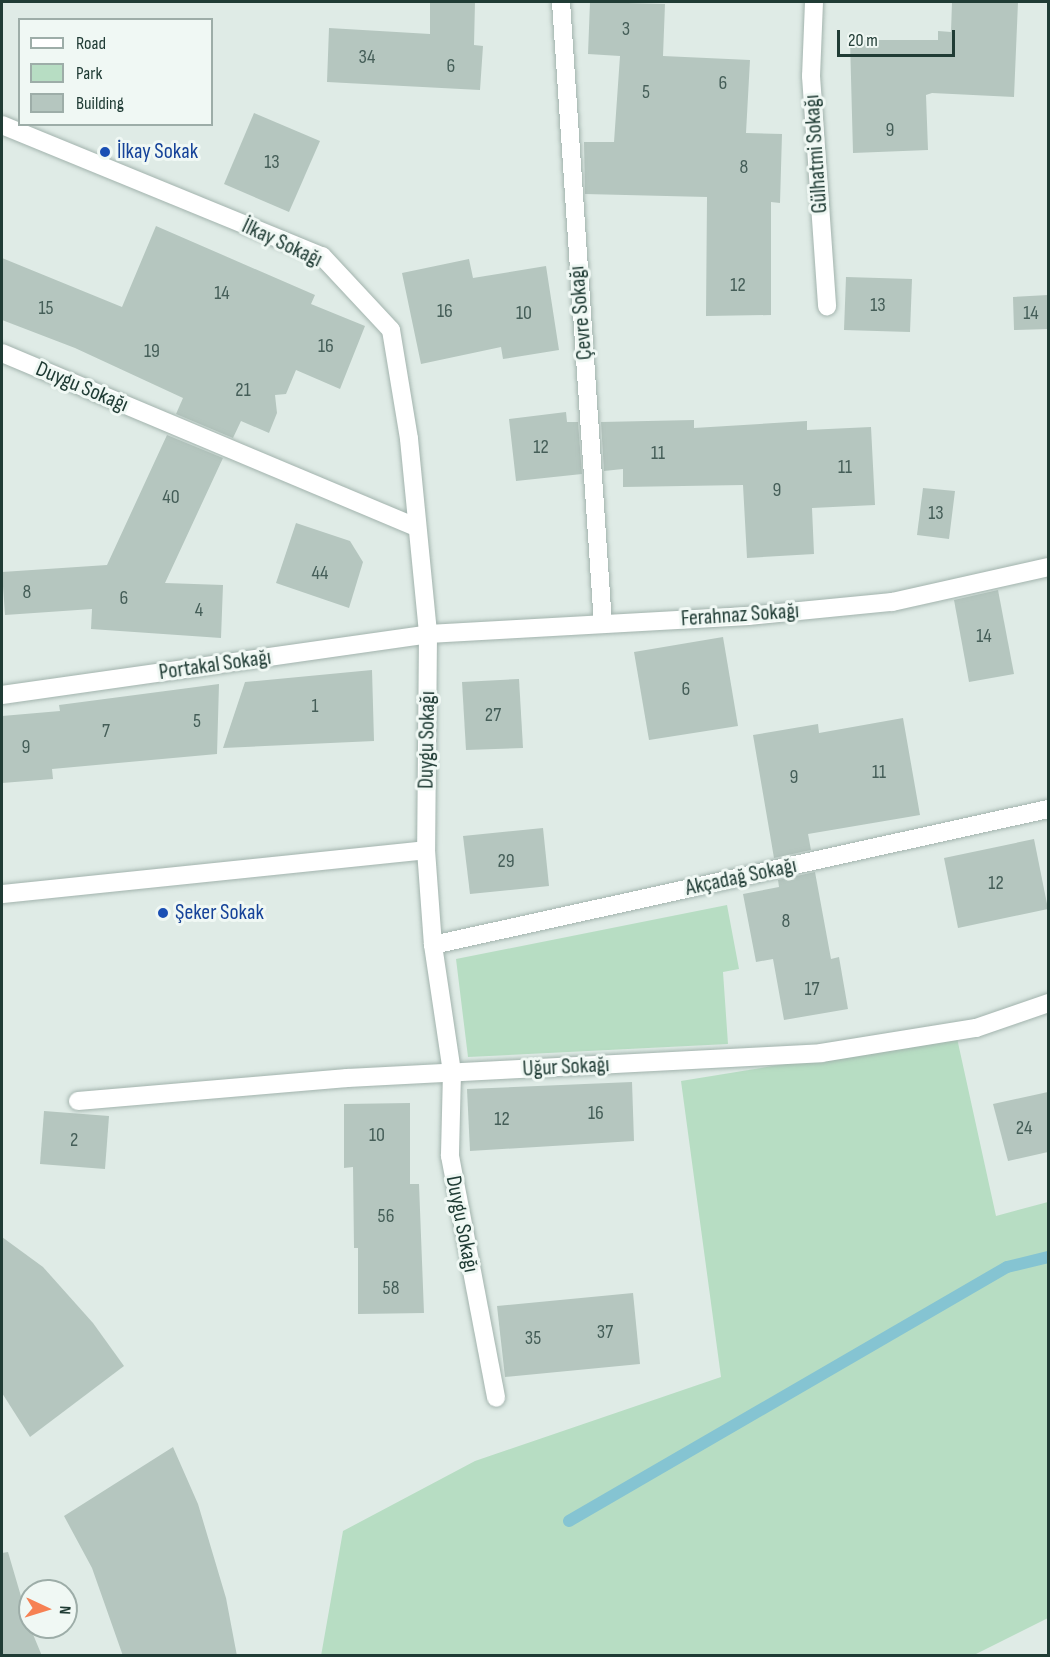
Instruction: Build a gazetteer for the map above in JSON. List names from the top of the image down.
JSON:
{
  "streets": {
    "street": [
      "Gülhatmi Sokağı",
      "İlkay Sokağı",
      "Çevre Sokağı",
      "Duygu Sokağı",
      "Ferahnaz Sokağı",
      "Portakal Sokağı",
      "Akçadağ Sokağı",
      "Uğur Sokağı"
    ]
  },
  "crossings": [
    ["İlkay Sokağı", "Duygu Sokağı"],
    ["Çevre Sokağı", "Ferahnaz Sokağı"],
    ["Duygu Sokağı", "Ferahnaz Sokağı"],
    ["Duygu Sokağı", "Portakal Sokağı"],
    ["Duygu Sokağı", "Akçadağ Sokağı"],
    ["Duygu Sokağı", "Uğur Sokağı"],
    ["Ferahnaz Sokağı", "Portakal Sokağı"]
  ],
  "places": ["İlkay Sokak", "Şeker Sokak"],
  "house_numbers": [
    "3",
    "34",
    "6",
    "6",
    "5",
    "9",
    "13",
    "8",
    "12",
    "14",
    "13",
    "15",
    "16",
    "10",
    "14",
    "16",
    "19",
    "21",
    "12",
    "11",
    "11",
    "9",
    "40",
    "13",
    "44",
    "8",
    "6",
    "4",
    "14",
    "6",
    "1",
    "27",
    "5",
    "7",
    "9",
    "11",
    "9",
    "29",
    "12",
    "8",
    "17",
    "16",
    "12",
    "24",
    "10",
    "2",
    "56",
    "58",
    "37",
    "35"
  ],
  "legend": ["Road", "Park", "Building"],
  "scale_bar": "20 m",
  "north": "right"
}
